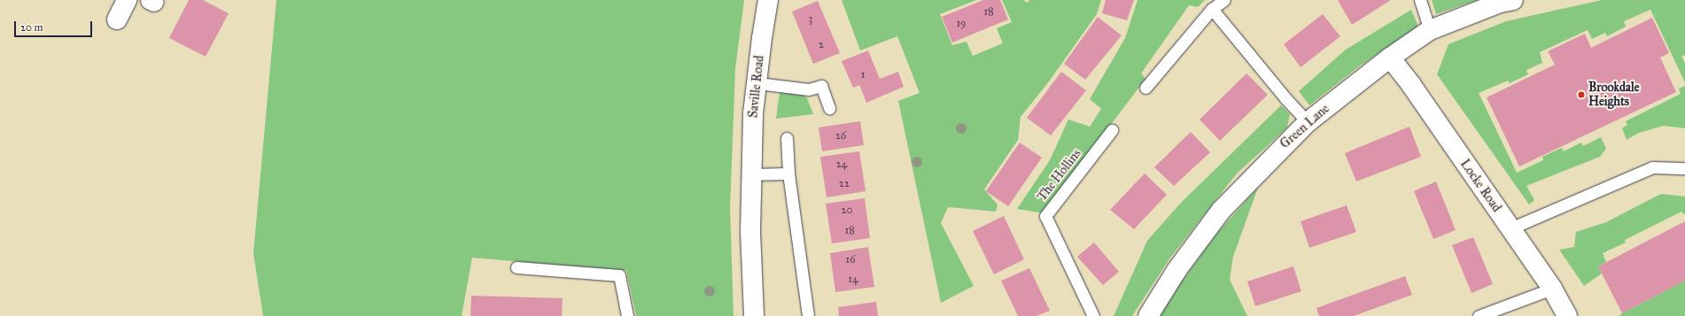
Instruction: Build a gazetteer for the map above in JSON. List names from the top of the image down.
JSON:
{
  "streets": {
    "street": ["Saville Road", "Green Lane", "Locke Road"],
    "lane": ["The Hollins"]
  },
  "crossings": [
    ["Green Lane", "Locke Road"]
  ],
  "places": ["Brookdale Heights"],
  "house_numbers": [
    "18",
    "3",
    "19",
    "2",
    "1",
    "26",
    "24",
    "22",
    "20",
    "18",
    "16",
    "14"
  ],
  "scale_bar": "20 m"
}
